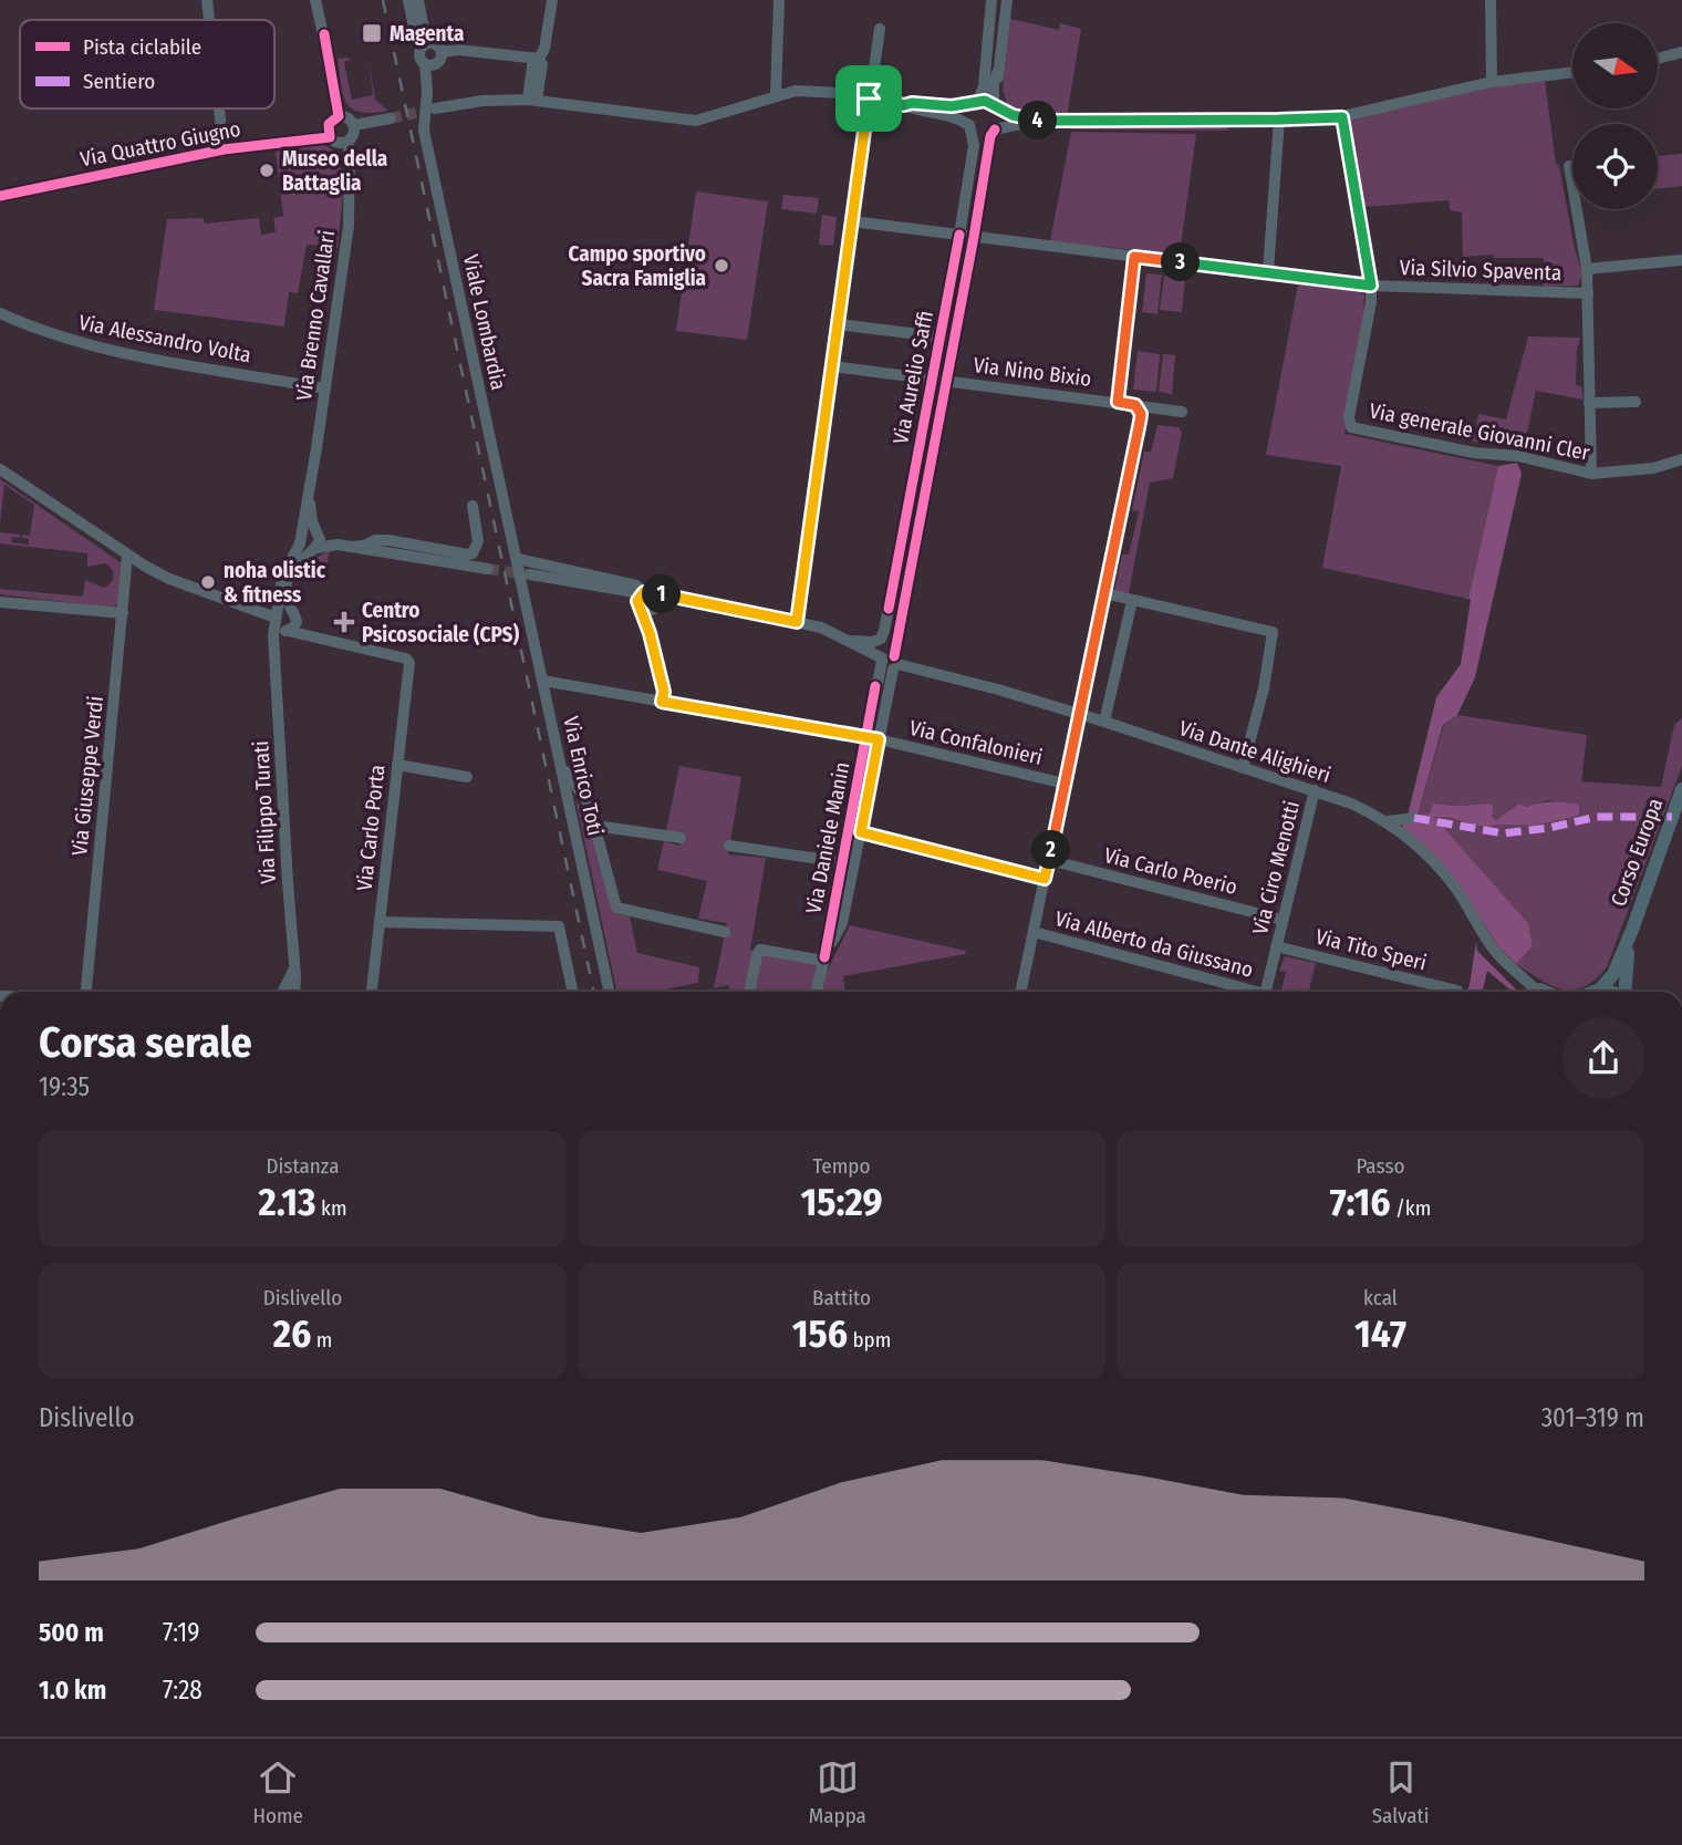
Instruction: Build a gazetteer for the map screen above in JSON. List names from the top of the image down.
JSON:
{
  "streets": {
    "main road": ["Corso Europa"],
    "street": [
      "Via Quattro Giugno",
      "Via Silvio Spaventa",
      "Via Brenno Cavallari",
      "Viale Lombardia",
      "Via Alessandro Volta",
      "Via Nino Bixio",
      "Via Aurelio Saffi",
      "Via generale Giovanni Cler",
      "Via Confalonieri",
      "Via Dante Alighieri",
      "Via Giuseppe Verdi",
      "Via Enrico Toti",
      "Via Filippo Turati",
      "Via Carlo Porta",
      "Via Daniele Manin",
      "Via Ciro Menotti",
      "Via Carlo Poerio",
      "Via Alberto da Giussano",
      "Via Tito Speri"
    ]
  },
  "crossings": [
    ["Via Quattro Giugno", "Via Brenno Cavallari"],
    ["Via Silvio Spaventa", "Via Aurelio Saffi"],
    ["Via Silvio Spaventa", "Via generale Giovanni Cler"],
    ["Via Brenno Cavallari", "Via Alessandro Volta"],
    ["Via Brenno Cavallari", "Via Filippo Turati"],
    ["Viale Lombardia", "Via Dante Alighieri"],
    ["Viale Lombardia", "Via Enrico Toti"],
    ["Via Nino Bixio", "Via Aurelio Saffi"],
    ["Via Aurelio Saffi", "Via Dante Alighieri"],
    ["Via Aurelio Saffi", "Via Daniele Manin"],
    ["Via Confalonieri", "Via Enrico Toti"],
    ["Via Confalonieri", "Via Daniele Manin"],
    ["Via Dante Alighieri", "Via Enrico Toti"],
    ["Via Dante Alighieri", "Via Daniele Manin"],
    ["Via Dante Alighieri", "Via Ciro Menotti"],
    ["Via Filippo Turati", "Via Carlo Porta"],
    ["Via Ciro Menotti", "Via Carlo Poerio"],
    ["Via Ciro Menotti", "Via Tito Speri"]
  ],
  "places": {
    "transit": ["Magenta"],
    "other": ["Museo della Battaglia", "Campo sportivo Sacra Famiglia", "noha olistic & fitness"],
    "health": ["Centro Psicosociale (CPS)"]
  },
  "legend": ["Pista ciclabile", "Sentiero"],
  "north": "right",
  "page": {
    "pins": [
      "4",
      "3",
      "1",
      "2"
    ],
    "heading": ["Corsa serale", "19:35"],
    "stats": [
      ["Distanza", "2.13 km"],
      ["Tempo", "15:29"],
      ["Passo", "7:16 /km"],
      ["Dislivello", "26 m"],
      ["Battito", "156 bpm"],
      ["kcal", "147"]
    ],
    "chart": ["Dislivello", "301–319 m"],
    "list": [
      {
        "name": "500 m",
        "note": "7:19"
      },
      {
        "name": "1.0 km",
        "note": "7:28"
      }
    ],
    "tabs": ["Home", "Mappa", "Salvati"]
  }
}
